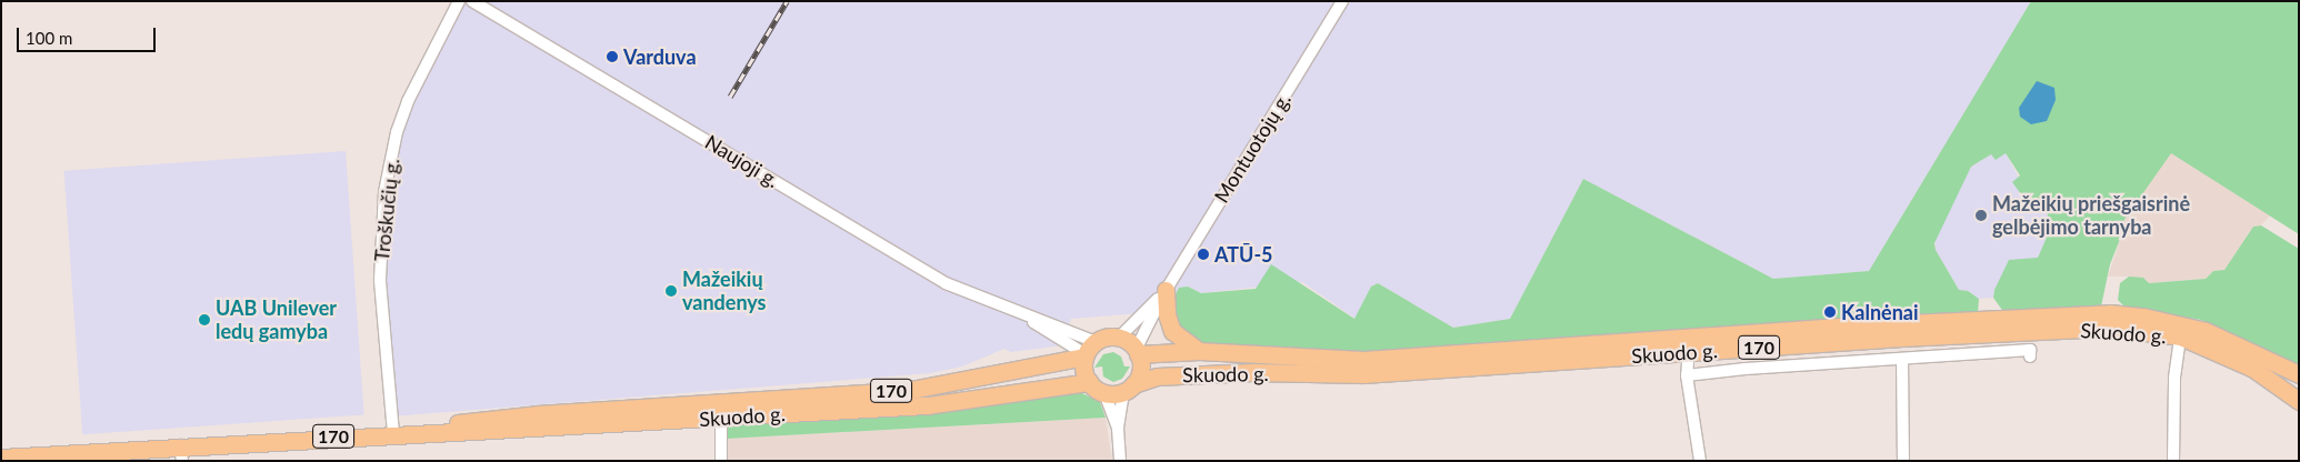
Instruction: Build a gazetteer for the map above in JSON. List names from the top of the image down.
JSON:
{
  "streets": {
    "main road": ["Skuodo g.", "170"],
    "street": ["Montuotojų g.", "Naujoji g.", "Troškučių g."]
  },
  "crossings": [
    ["Montuotojų g.", "Naujoji g."],
    ["Montuotojų g.", "Skuodo g."],
    ["Naujoji g.", "Skuodo g."],
    ["Troškučių g.", "Skuodo g."]
  ],
  "places": [
    "Varduva",
    "Mažeikių priešgaisrinė gelbėjimo tarnyba",
    "ATŪ-5",
    "Mažeikių vandenys",
    "Kalnėnai",
    "UAB Unilever ledų gamyba"
  ],
  "scale_bar": "100 m"
}
